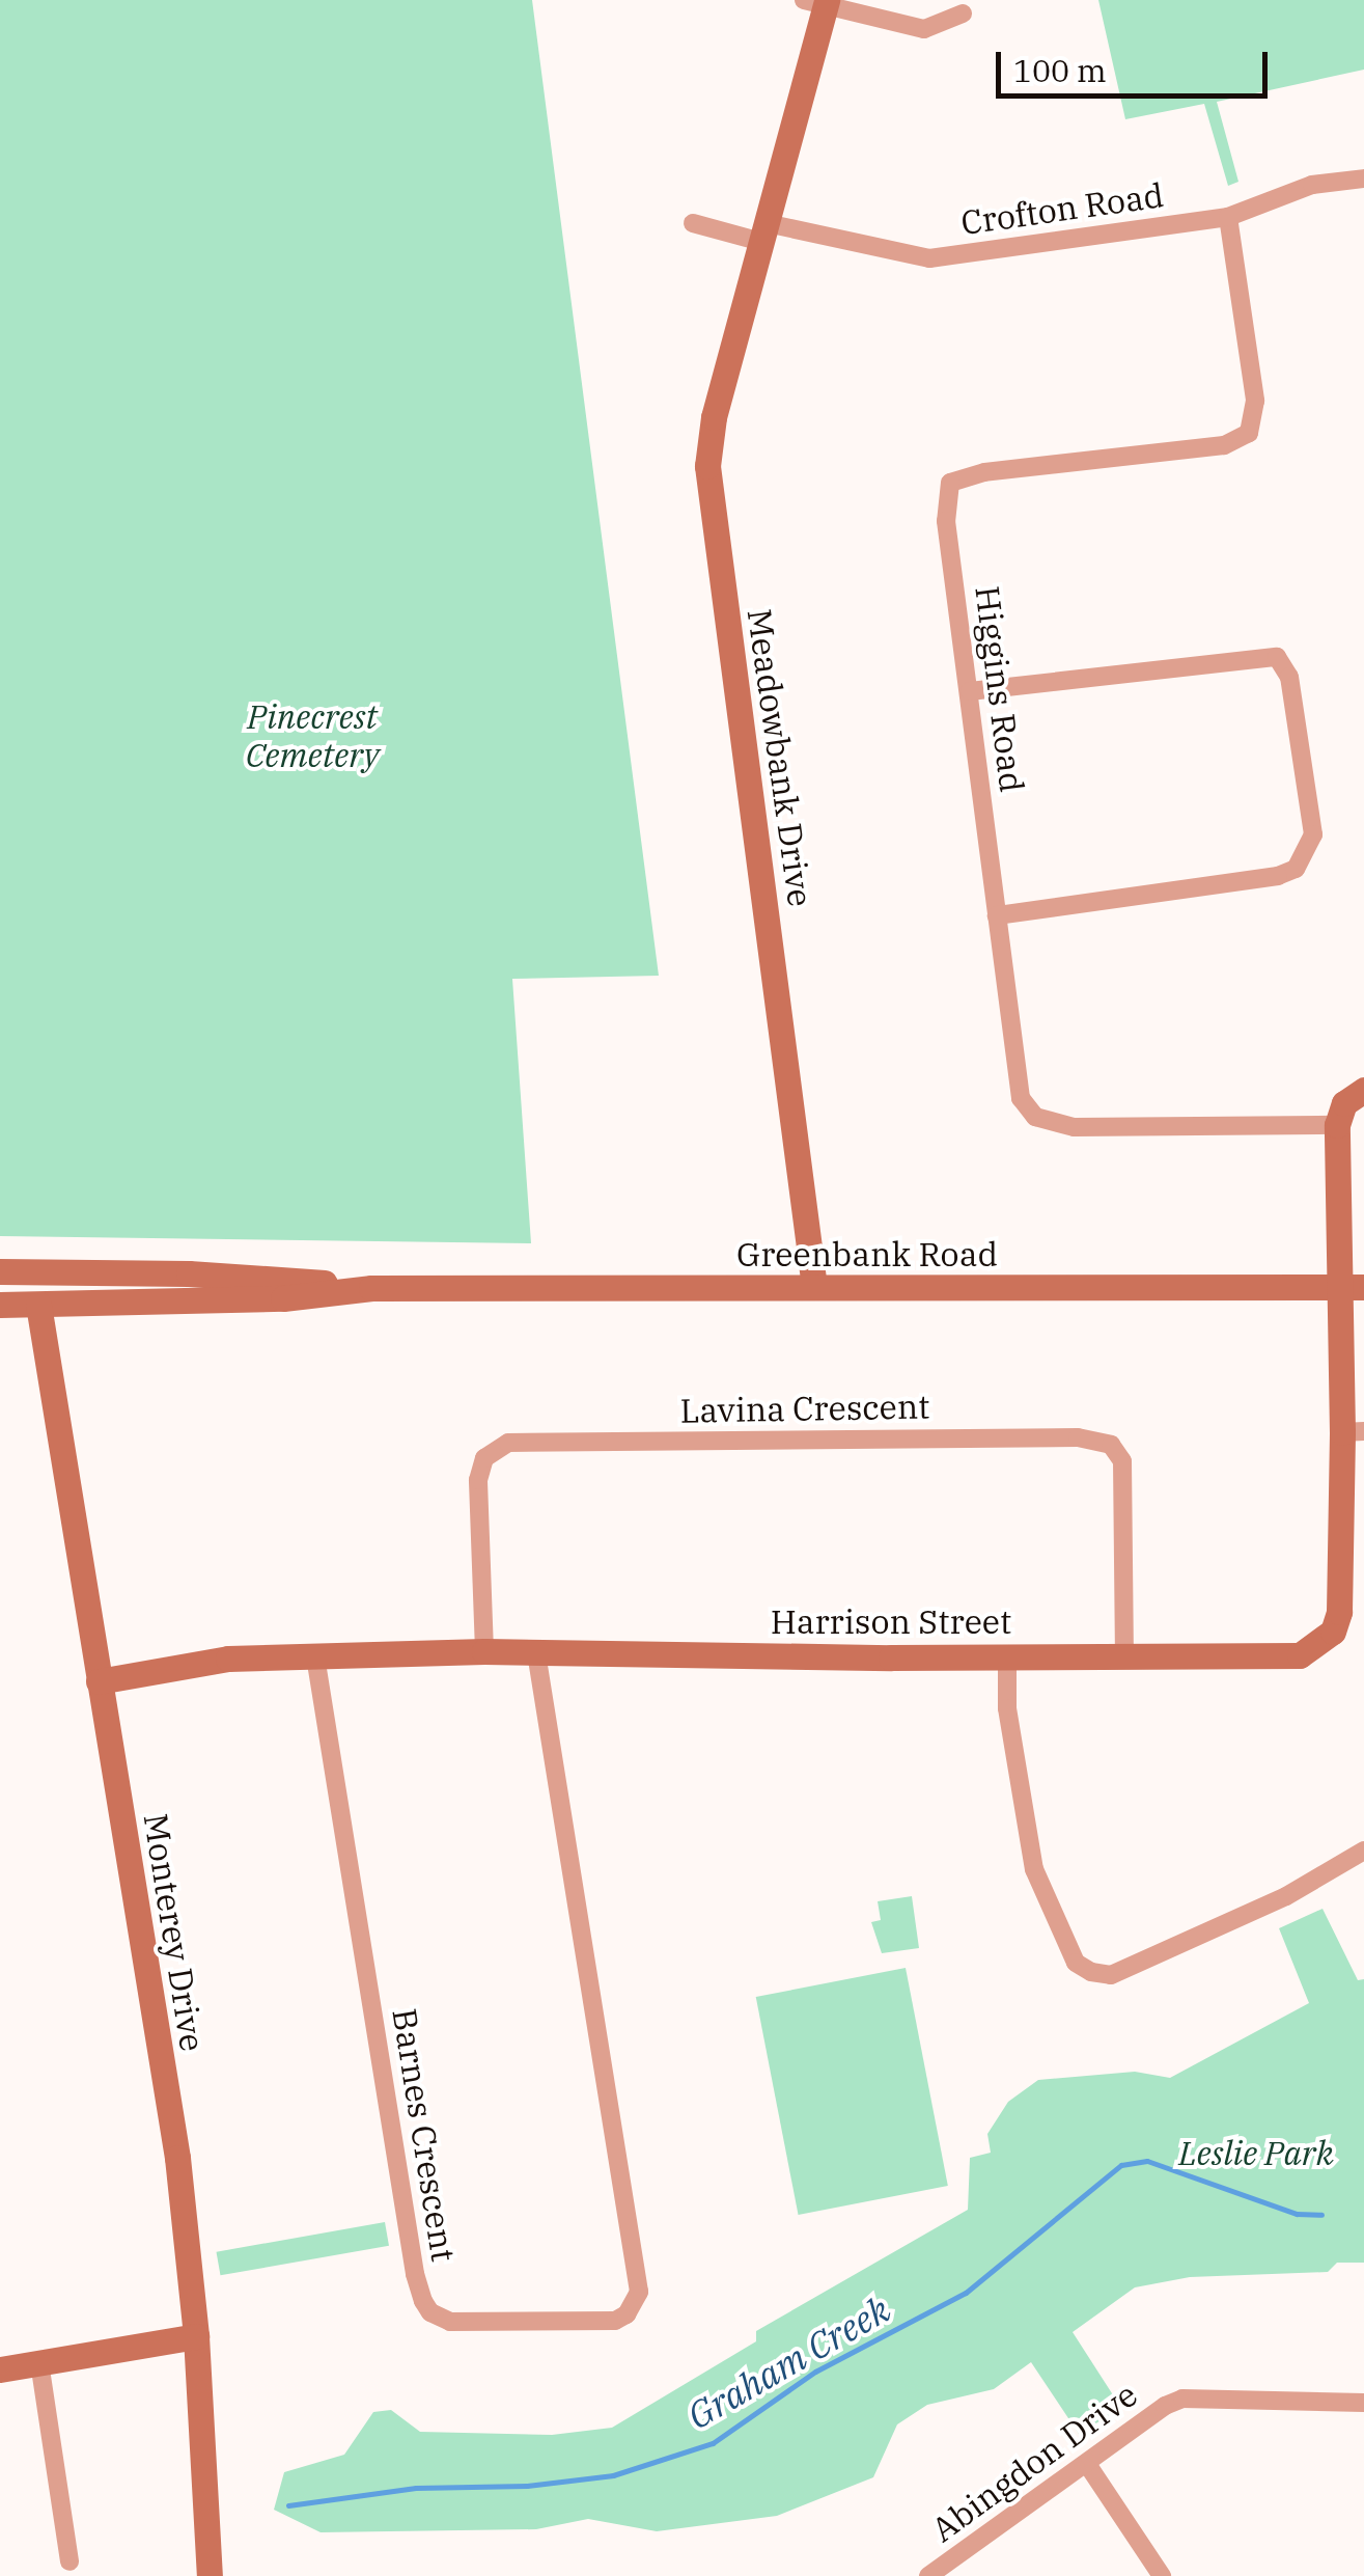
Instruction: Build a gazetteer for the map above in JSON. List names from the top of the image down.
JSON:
{
  "streets": {
    "street": [
      "Crofton Road",
      "Higgins Road",
      "Meadowbank Drive",
      "Greenbank Road",
      "Lavina Crescent",
      "Harrison Street",
      "Monterey Drive",
      "Barnes Crescent",
      "Abingdon Drive"
    ]
  },
  "crossings": [
    ["Crofton Road", "Higgins Road"],
    ["Crofton Road", "Meadowbank Drive"],
    ["Higgins Road", "Harrison Street"],
    ["Meadowbank Drive", "Greenbank Road"],
    ["Greenbank Road", "Harrison Street"],
    ["Greenbank Road", "Monterey Drive"],
    ["Lavina Crescent", "Harrison Street"],
    ["Harrison Street", "Monterey Drive"],
    ["Harrison Street", "Barnes Crescent"]
  ],
  "water": ["Graham Creek"],
  "parks": ["Pinecrest Cemetery", "Leslie Park"],
  "scale_bar": "100 m"
}
